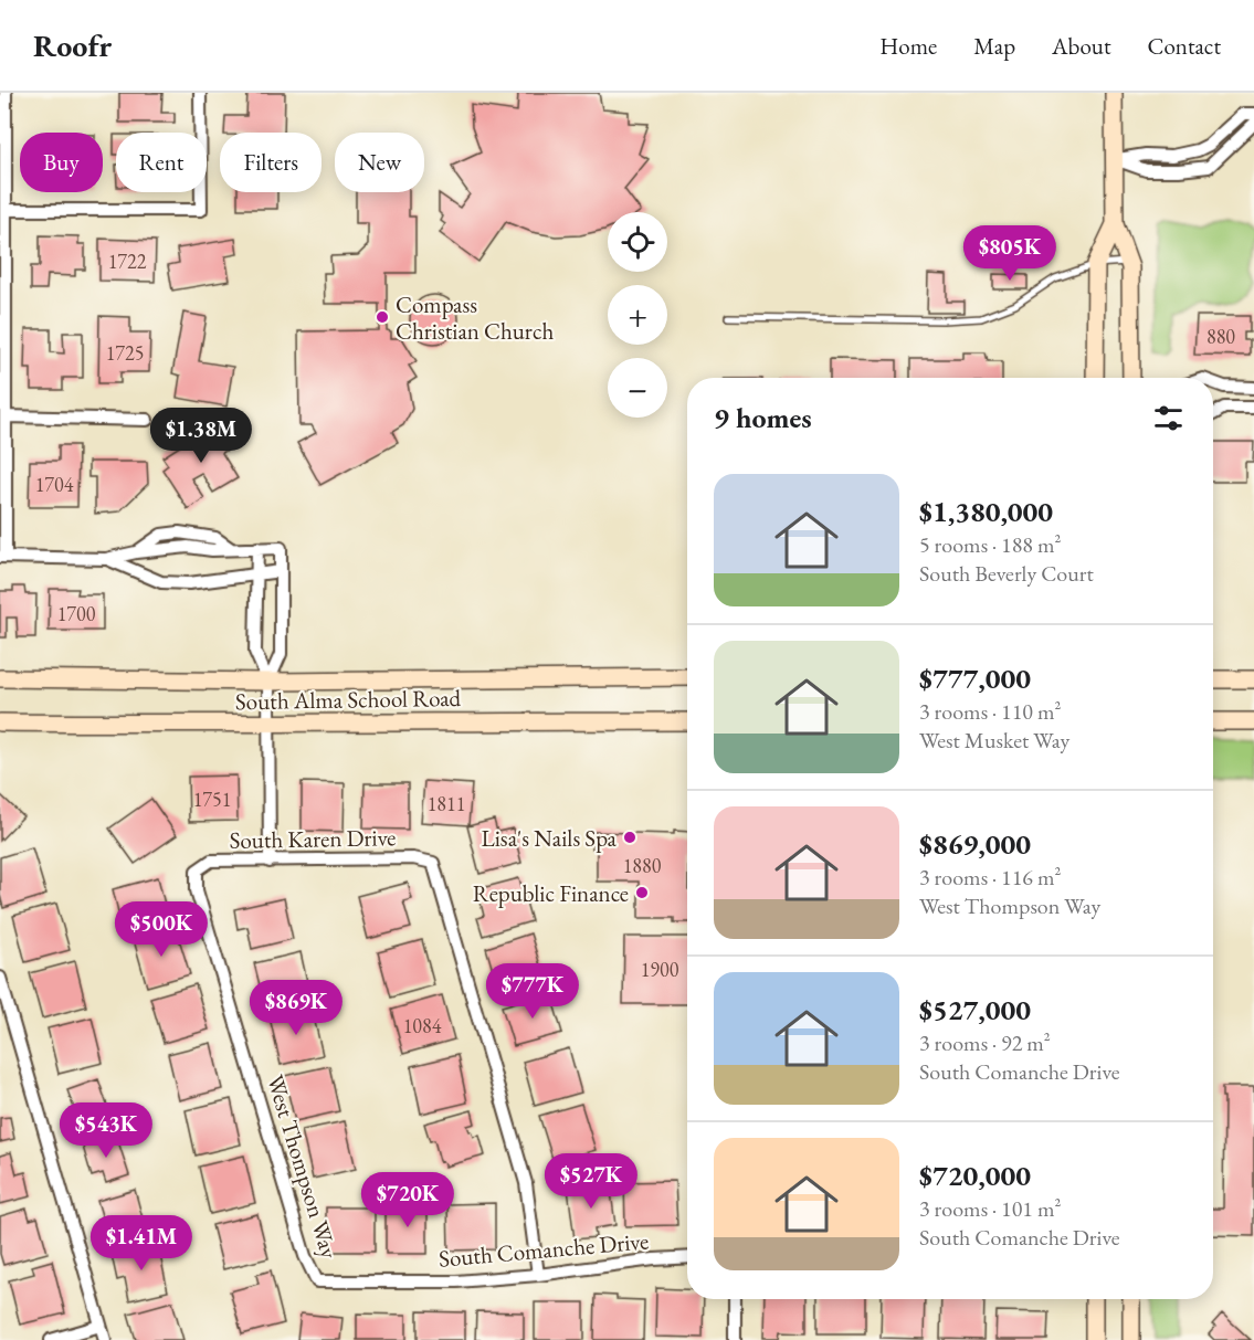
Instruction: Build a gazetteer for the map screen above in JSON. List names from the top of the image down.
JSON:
{
  "streets": {
    "main road": ["South Alma School Road"],
    "street": ["South Karen Drive", "West Thompson Way", "South Comanche Drive"]
  },
  "crossings": [
    ["South Karen Drive", "West Thompson Way"],
    ["South Karen Drive", "South Comanche Drive"],
    ["West Thompson Way", "South Comanche Drive"]
  ],
  "places": ["Compass Christian Church", "Lisa's Nails Spa", "Republic Finance"],
  "house_numbers": [
    "1722",
    "880",
    "1725",
    "1704",
    "1700",
    "1751",
    "1811",
    "1880",
    "1900",
    "1084"
  ],
  "page": {
    "header": "Roofr",
    "nav": [
      "Home",
      "Map",
      "About",
      "Contact"
    ],
    "chip": [
      "Buy",
      "Rent",
      "Filters",
      "New"
    ],
    "map_buttons": ["+", "−"],
    "price": [
      "$805K",
      "$1.38M",
      "$500K",
      "$777K",
      "$869K",
      "$543K",
      "$527K",
      "$720K",
      "$1.41M"
    ],
    "heading": "9 homes",
    "list": [
      {
        "name": "$1,380,000",
        "note": "5 rooms · 188 m² · South Beverly Court"
      },
      {
        "name": "$777,000",
        "note": "3 rooms · 110 m² · West Musket Way"
      },
      {
        "name": "$869,000",
        "note": "3 rooms · 116 m² · West Thompson Way"
      },
      {
        "name": "$527,000",
        "note": "3 rooms · 92 m² · South Comanche Drive"
      },
      {
        "name": "$720,000",
        "note": "3 rooms · 101 m² · South Comanche Drive"
      }
    ]
  }
}
